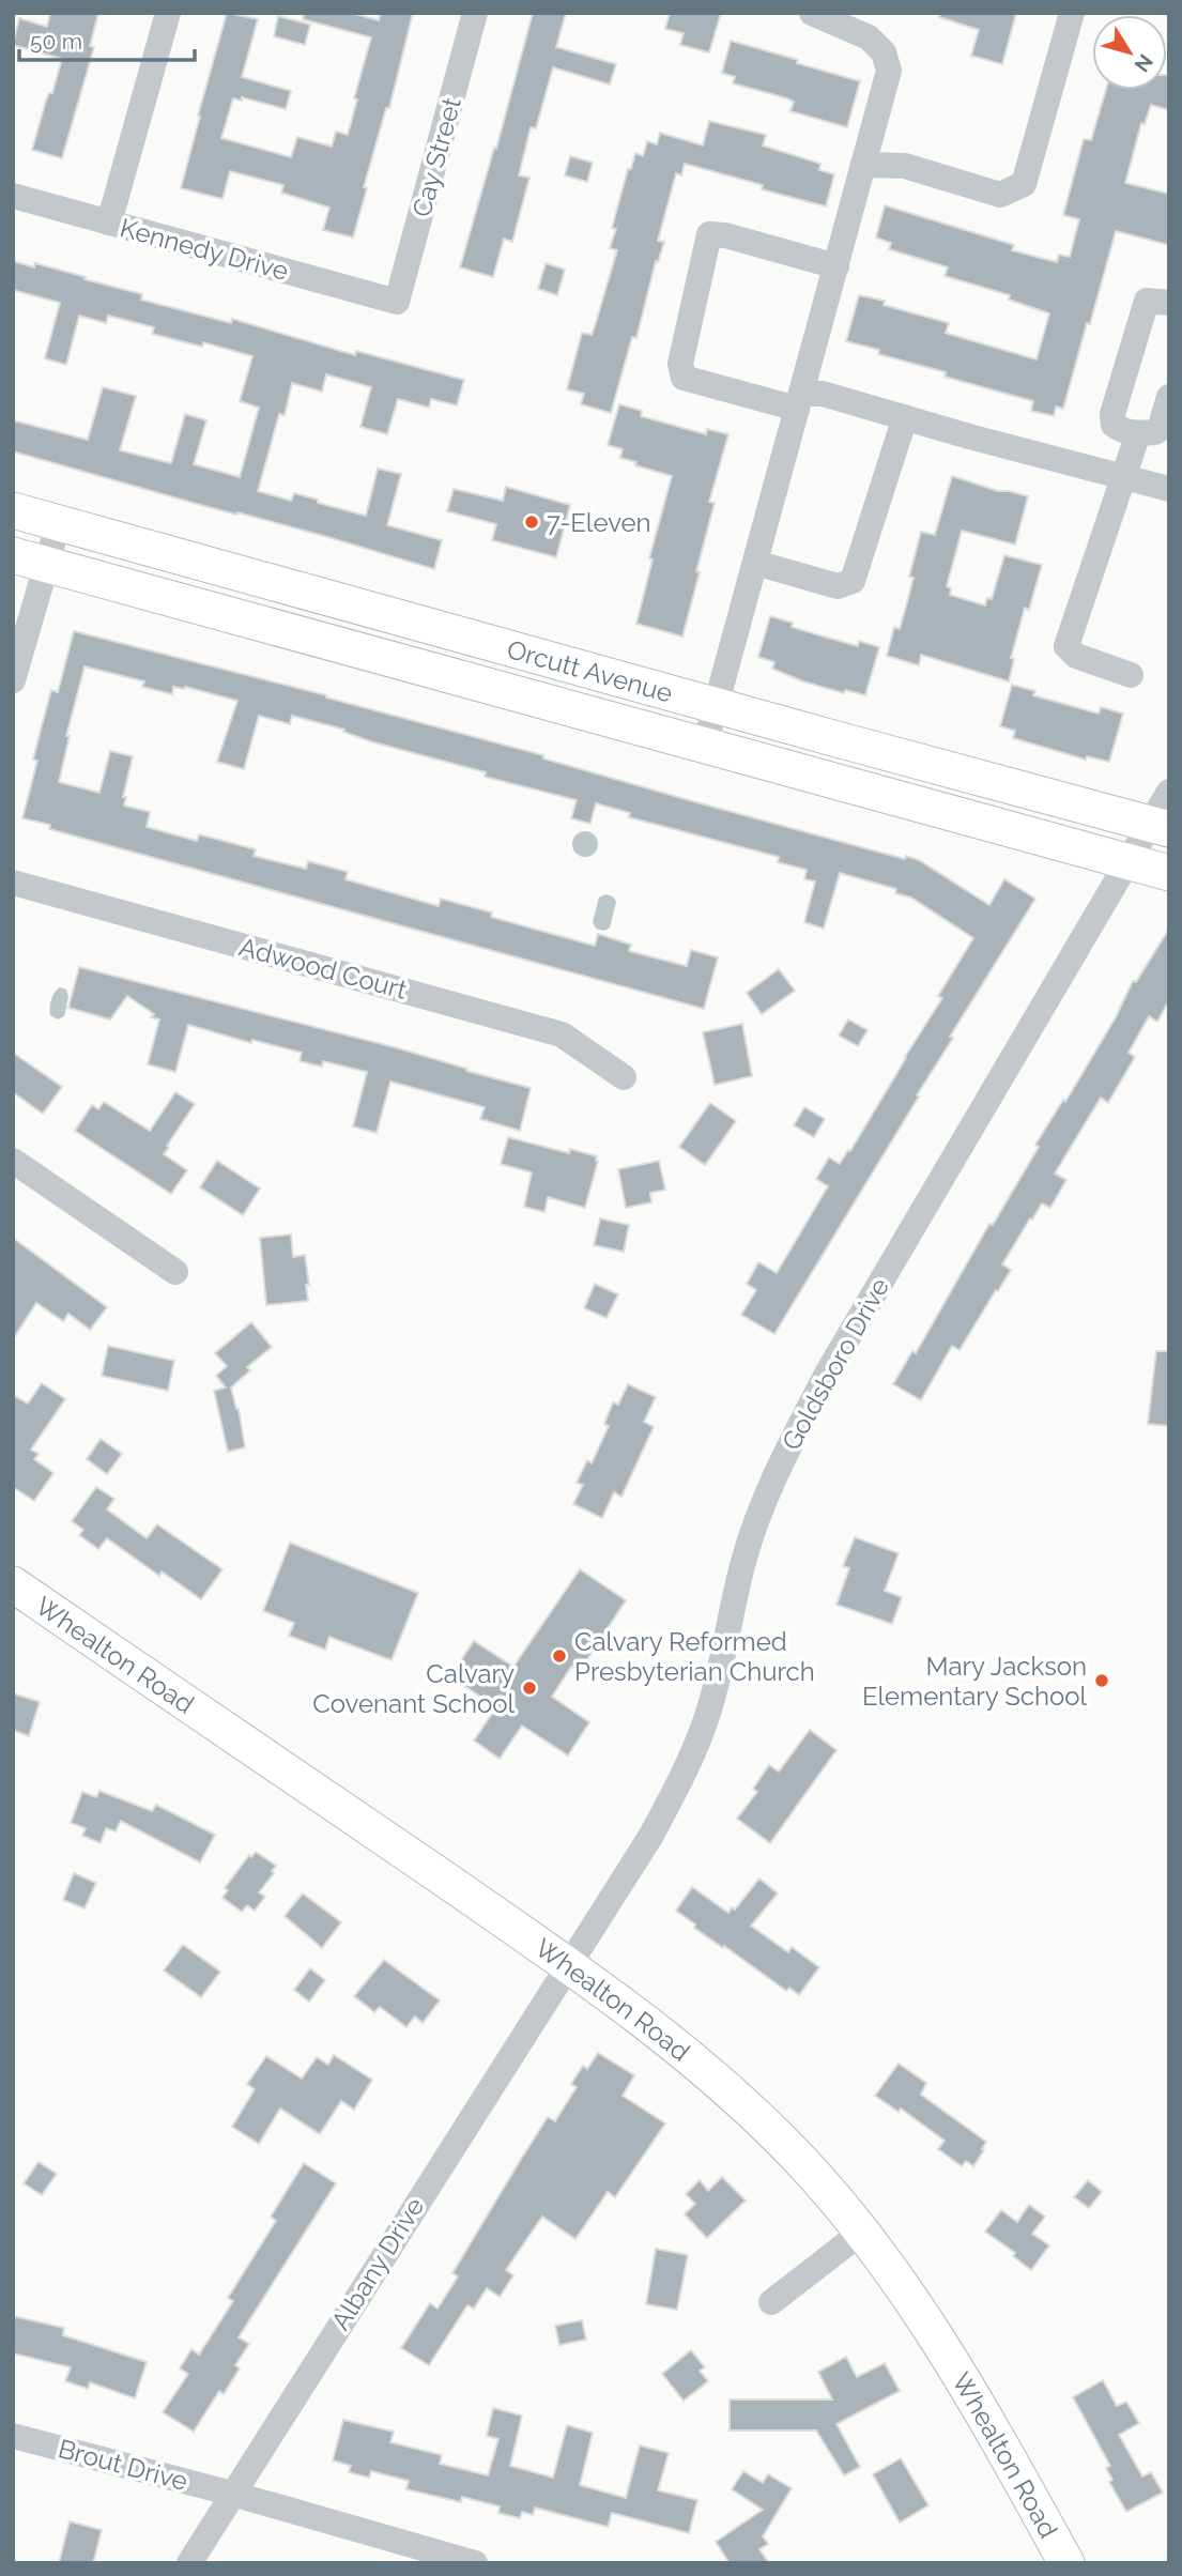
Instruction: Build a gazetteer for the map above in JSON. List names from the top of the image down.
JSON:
{
  "streets": {
    "main road": ["Orcutt Avenue", "Whealton Road"],
    "street": [
      "Cay Street",
      "Kennedy Drive",
      "Adwood Court",
      "Goldsboro Drive",
      "Albany Drive",
      "Brout Drive"
    ]
  },
  "crossings": [
    ["Cay Street", "Kennedy Drive"],
    ["Orcutt Avenue", "Goldsboro Drive"],
    ["Goldsboro Drive", "Whealton Road"],
    ["Goldsboro Drive", "Albany Drive"],
    ["Whealton Road", "Albany Drive"],
    ["Albany Drive", "Brout Drive"]
  ],
  "places": [
    "7-Eleven",
    "Calvary Reformed Presbyterian Church",
    "Mary Jackson Elementary School",
    "Calvary Covenant School"
  ],
  "scale_bar": "50 m",
  "north": "bottom right"
}
